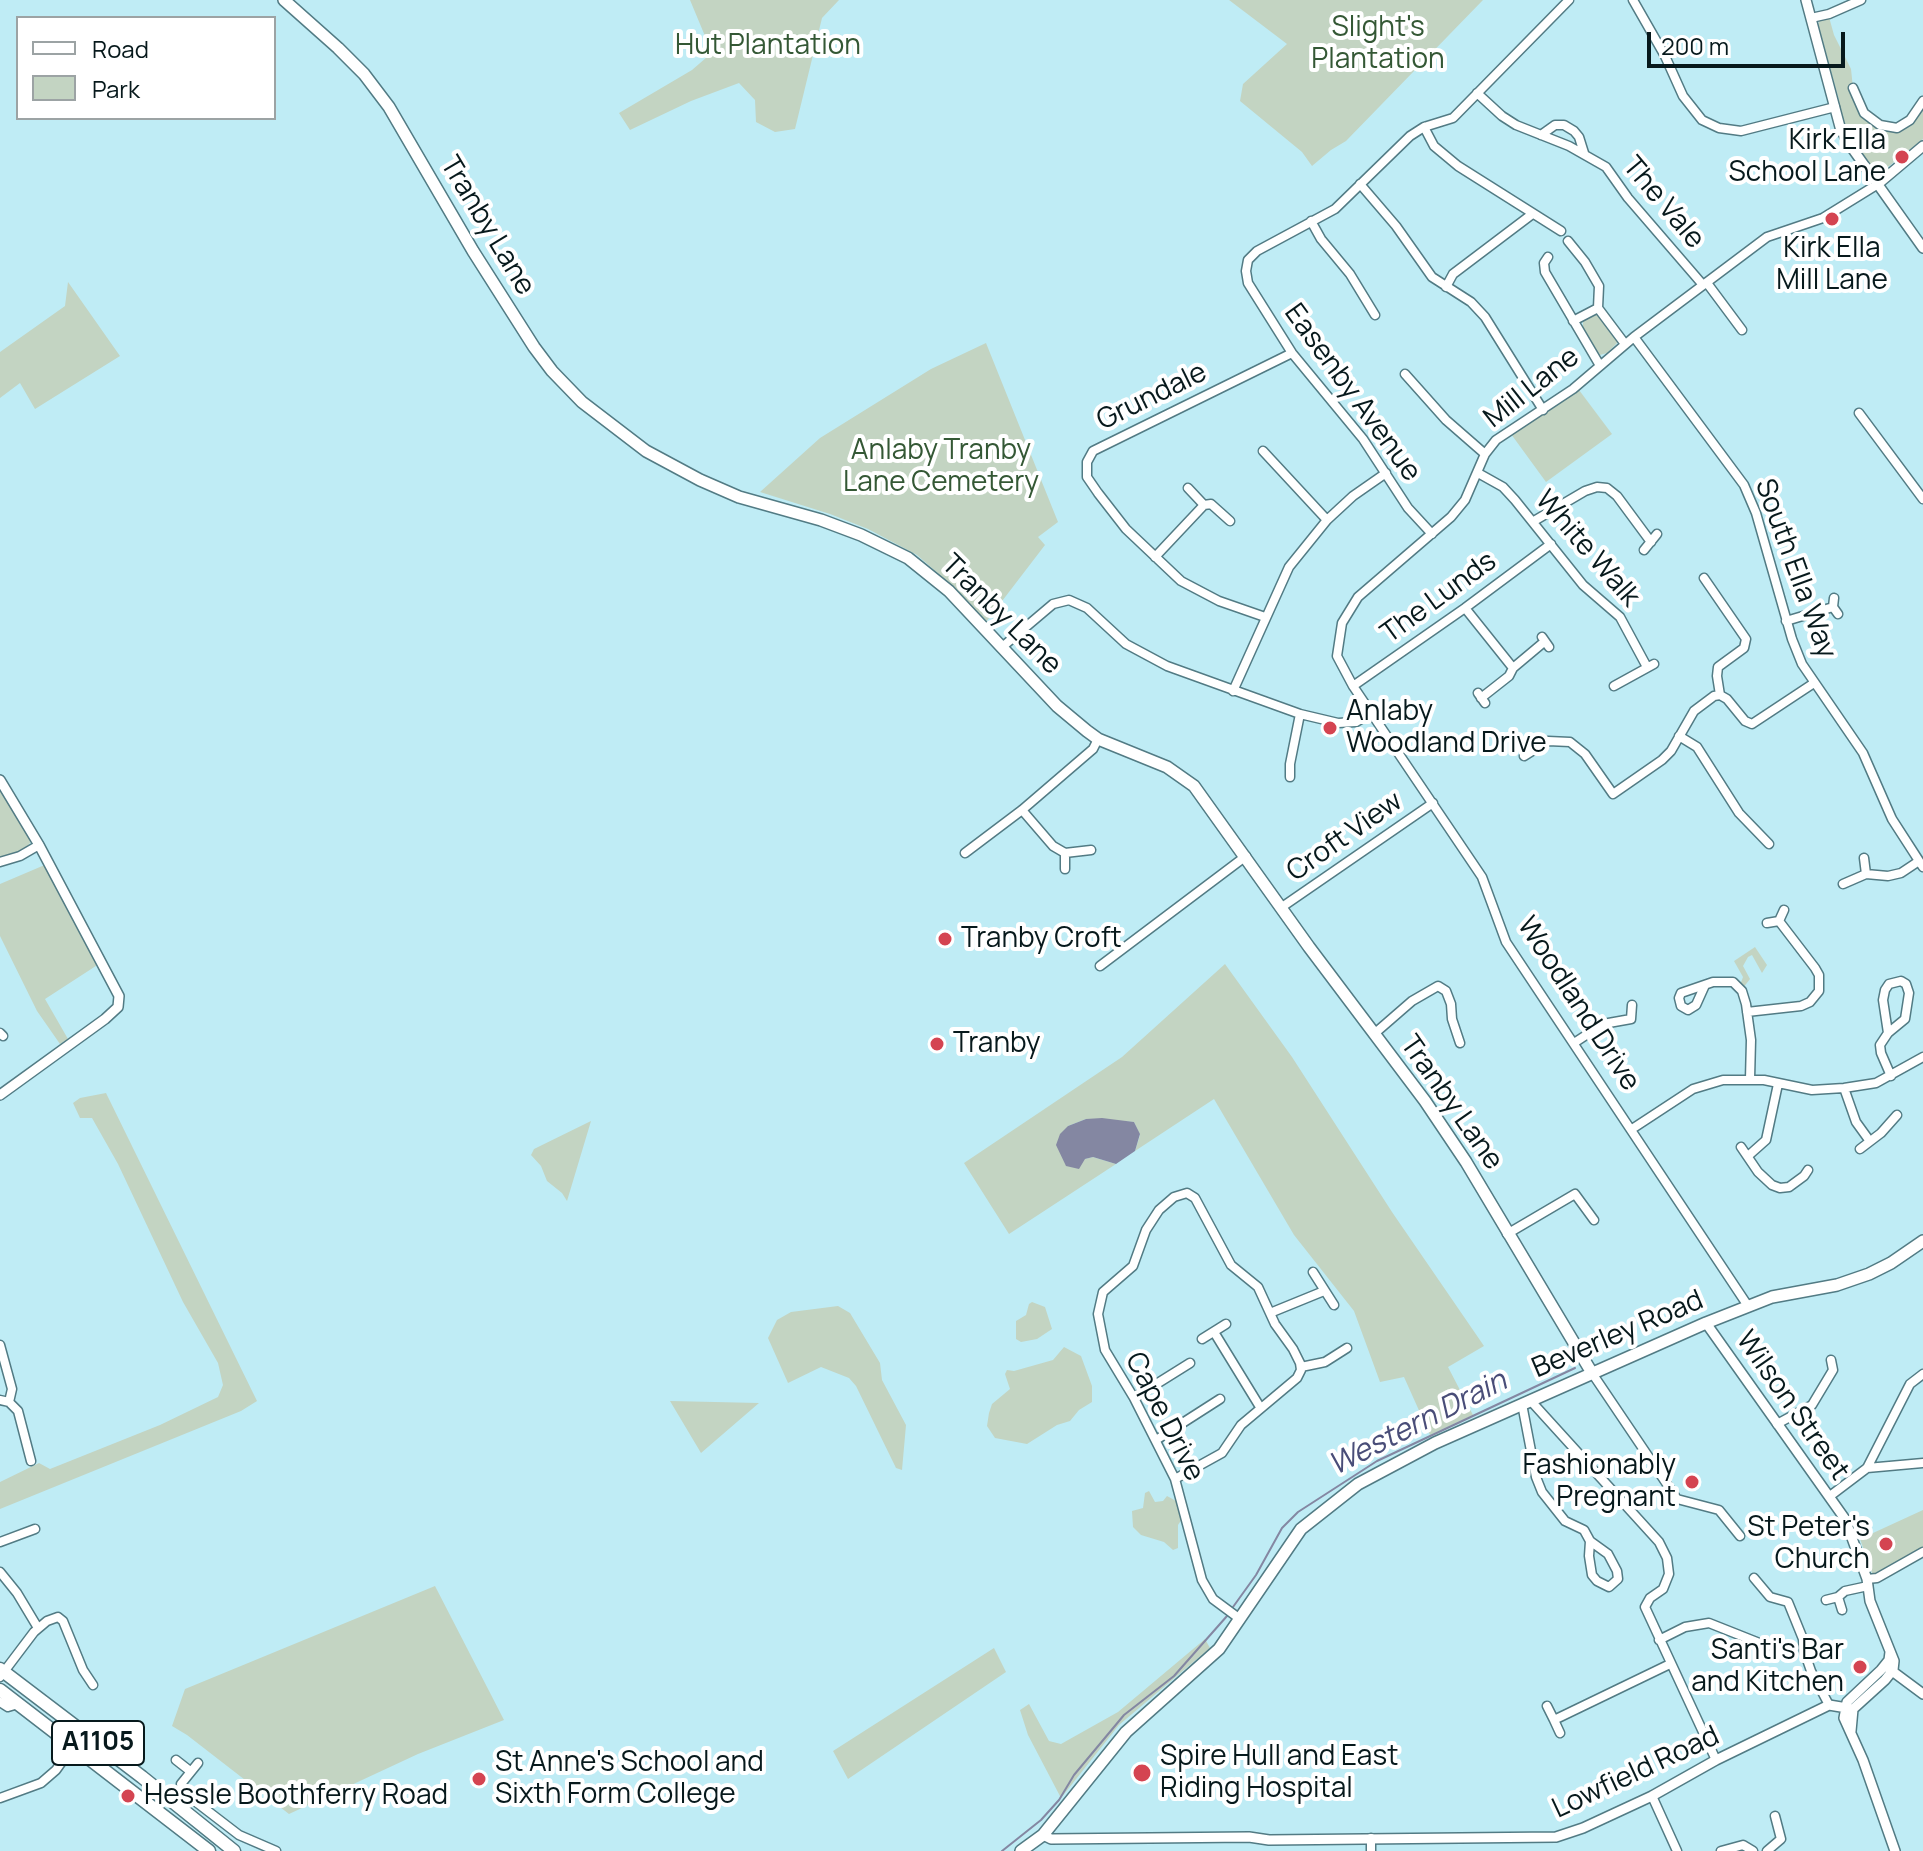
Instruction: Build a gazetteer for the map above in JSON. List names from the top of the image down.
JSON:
{
  "streets": {
    "main road": ["Tranby Lane", "Beverley Road", "A1105"],
    "street": [
      "The Vale",
      "Mill Lane",
      "Easenby Avenue",
      "Grundale",
      "White Walk",
      "South Ella Way",
      "The Lunds",
      "Croft View",
      "Woodland Drive",
      "Wilson Street",
      "Cape Drive",
      "Lowfield Road"
    ]
  },
  "crossings": [
    ["The Vale", "Mill Lane"],
    ["Tranby Lane", "Croft View"],
    ["Tranby Lane", "Beverley Road"],
    ["Mill Lane", "Easenby Avenue"],
    ["Mill Lane", "White Walk"],
    ["Mill Lane", "South Ella Way"],
    ["Mill Lane", "The Lunds"],
    ["Mill Lane", "Woodland Drive"],
    ["Easenby Avenue", "Grundale"],
    ["White Walk", "The Lunds"],
    ["Croft View", "Woodland Drive"],
    ["Woodland Drive", "Beverley Road"],
    ["Beverley Road", "Wilson Street"],
    ["Beverley Road", "Cape Drive"],
    ["Beverley Road", "Lowfield Road"],
    ["Wilson Street", "Lowfield Road"]
  ],
  "water": ["Western Drain"],
  "parks": ["Slight's Plantation", "Hut Plantation", "Anlaby Tranby Lane Cemetery"],
  "places": [
    "Kirk Ella School Lane",
    "Kirk Ella Mill Lane",
    "Anlaby Woodland Drive",
    "Tranby Croft",
    "Tranby",
    "Fashionably Pregnant",
    "St Peter's Church",
    "Santi's Bar and Kitchen",
    "Spire Hull and East Riding Hospital",
    "St Anne's School and Sixth Form College",
    "Hessle Boothferry Road"
  ],
  "legend": ["Road", "Park"],
  "scale_bar": "200 m"
}
